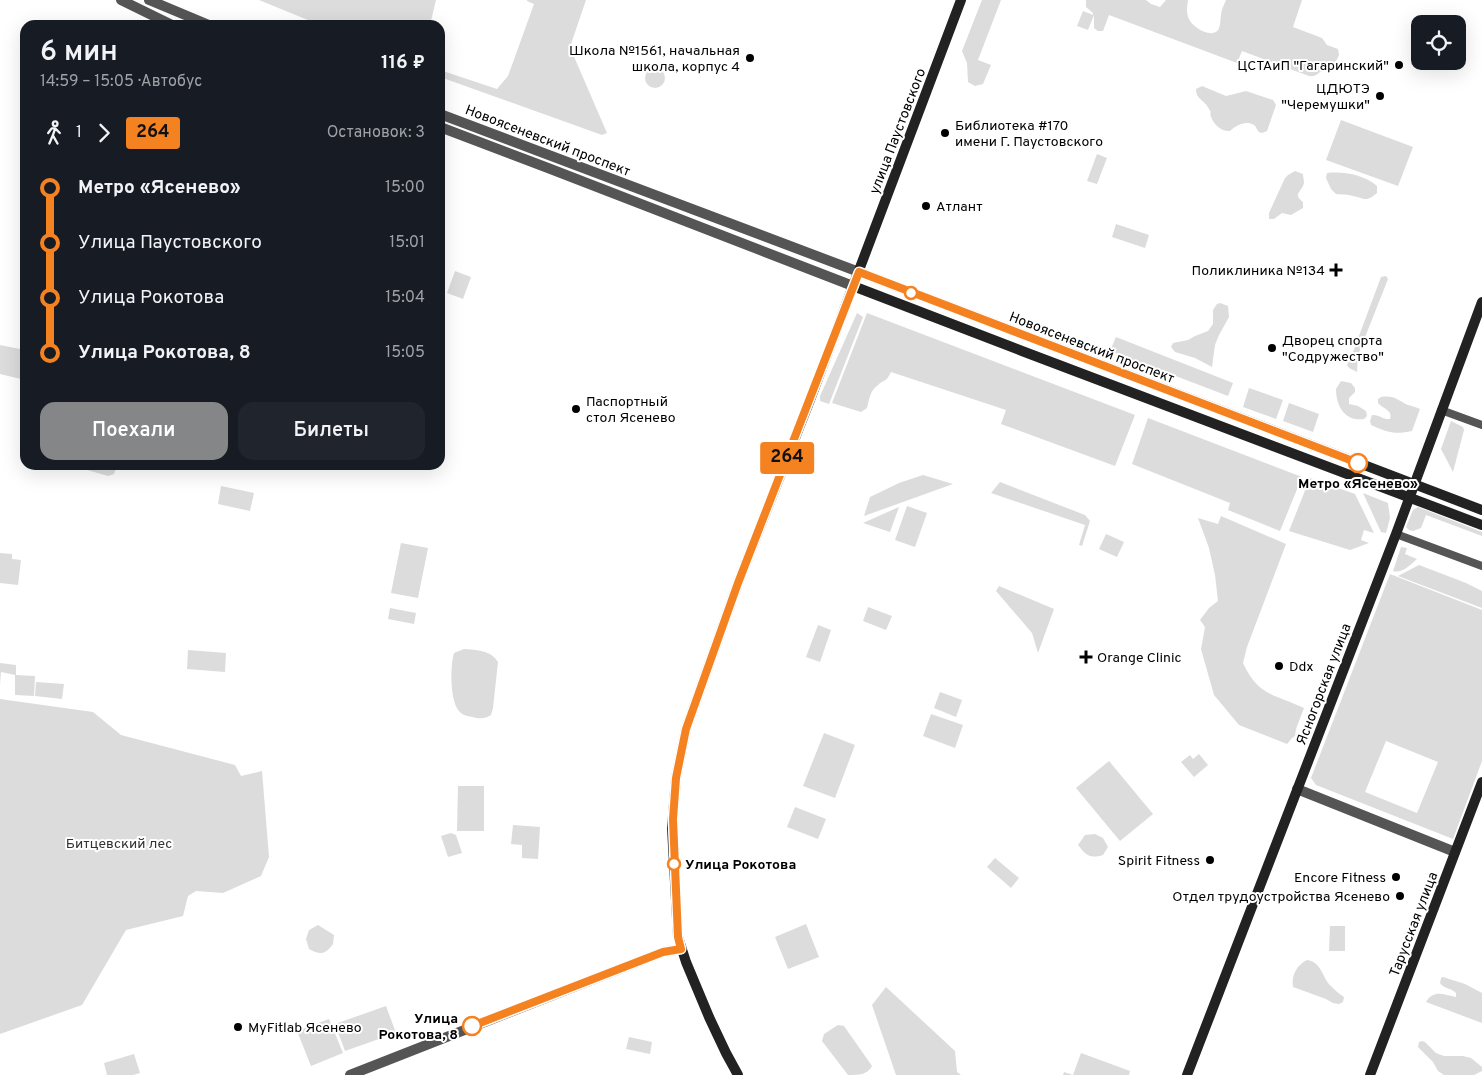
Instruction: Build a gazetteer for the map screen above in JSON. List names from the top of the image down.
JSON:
{
  "streets": {
    "main road": [
      "улица Паустовского",
      "Новоясеневский проспект",
      "Ясногорская улица",
      "Тарусская улица"
    ]
  },
  "crossings": [
    ["улица Паустовского", "Новоясеневский проспект"],
    ["Новоясеневский проспект", "Ясногорская улица"]
  ],
  "parks": ["Битцевский лес"],
  "places": {
    "other": [
      "Школа №1561, начальная школа, корпус 4",
      "ЦСТАиП \"Гагаринский\"",
      "ЦДЮТЭ \"Черемушки\"",
      "Библиотека #170 имени Г. Паустовского",
      "Атлант",
      "Дворец спорта \"Содружество\"",
      "Паспортный стол Ясенево",
      "Метро «Ясенево»",
      "Ddx",
      "Spirit Fitness",
      "Улица Рокотова",
      "Encore Fitness",
      "Отдел трудоустройства Ясенево",
      "Улица Рокотова, 8",
      "MyFitlab Ясенево"
    ],
    "health": ["Поликлиника №134", "Orange Clinic"]
  },
  "lines": ["bus line 264"],
  "page": {
    "on_map": "264",
    "heading": ["6 мин", "14:59 – 15:05 · Автобус", "116 ₽"],
    "legs": ["1", "264", "Остановок: 3"],
    "list": [
      {
        "name": "Метро «Ясенево»",
        "value": "15:00"
      },
      {
        "name": "Улица Паустовского",
        "value": "15:01"
      },
      {
        "name": "Улица Рокотова",
        "value": "15:04"
      },
      {
        "name": "Улица Рокотова, 8",
        "value": "15:05"
      }
    ],
    "buttons": ["Поехали", "Билеты"]
  }
}
